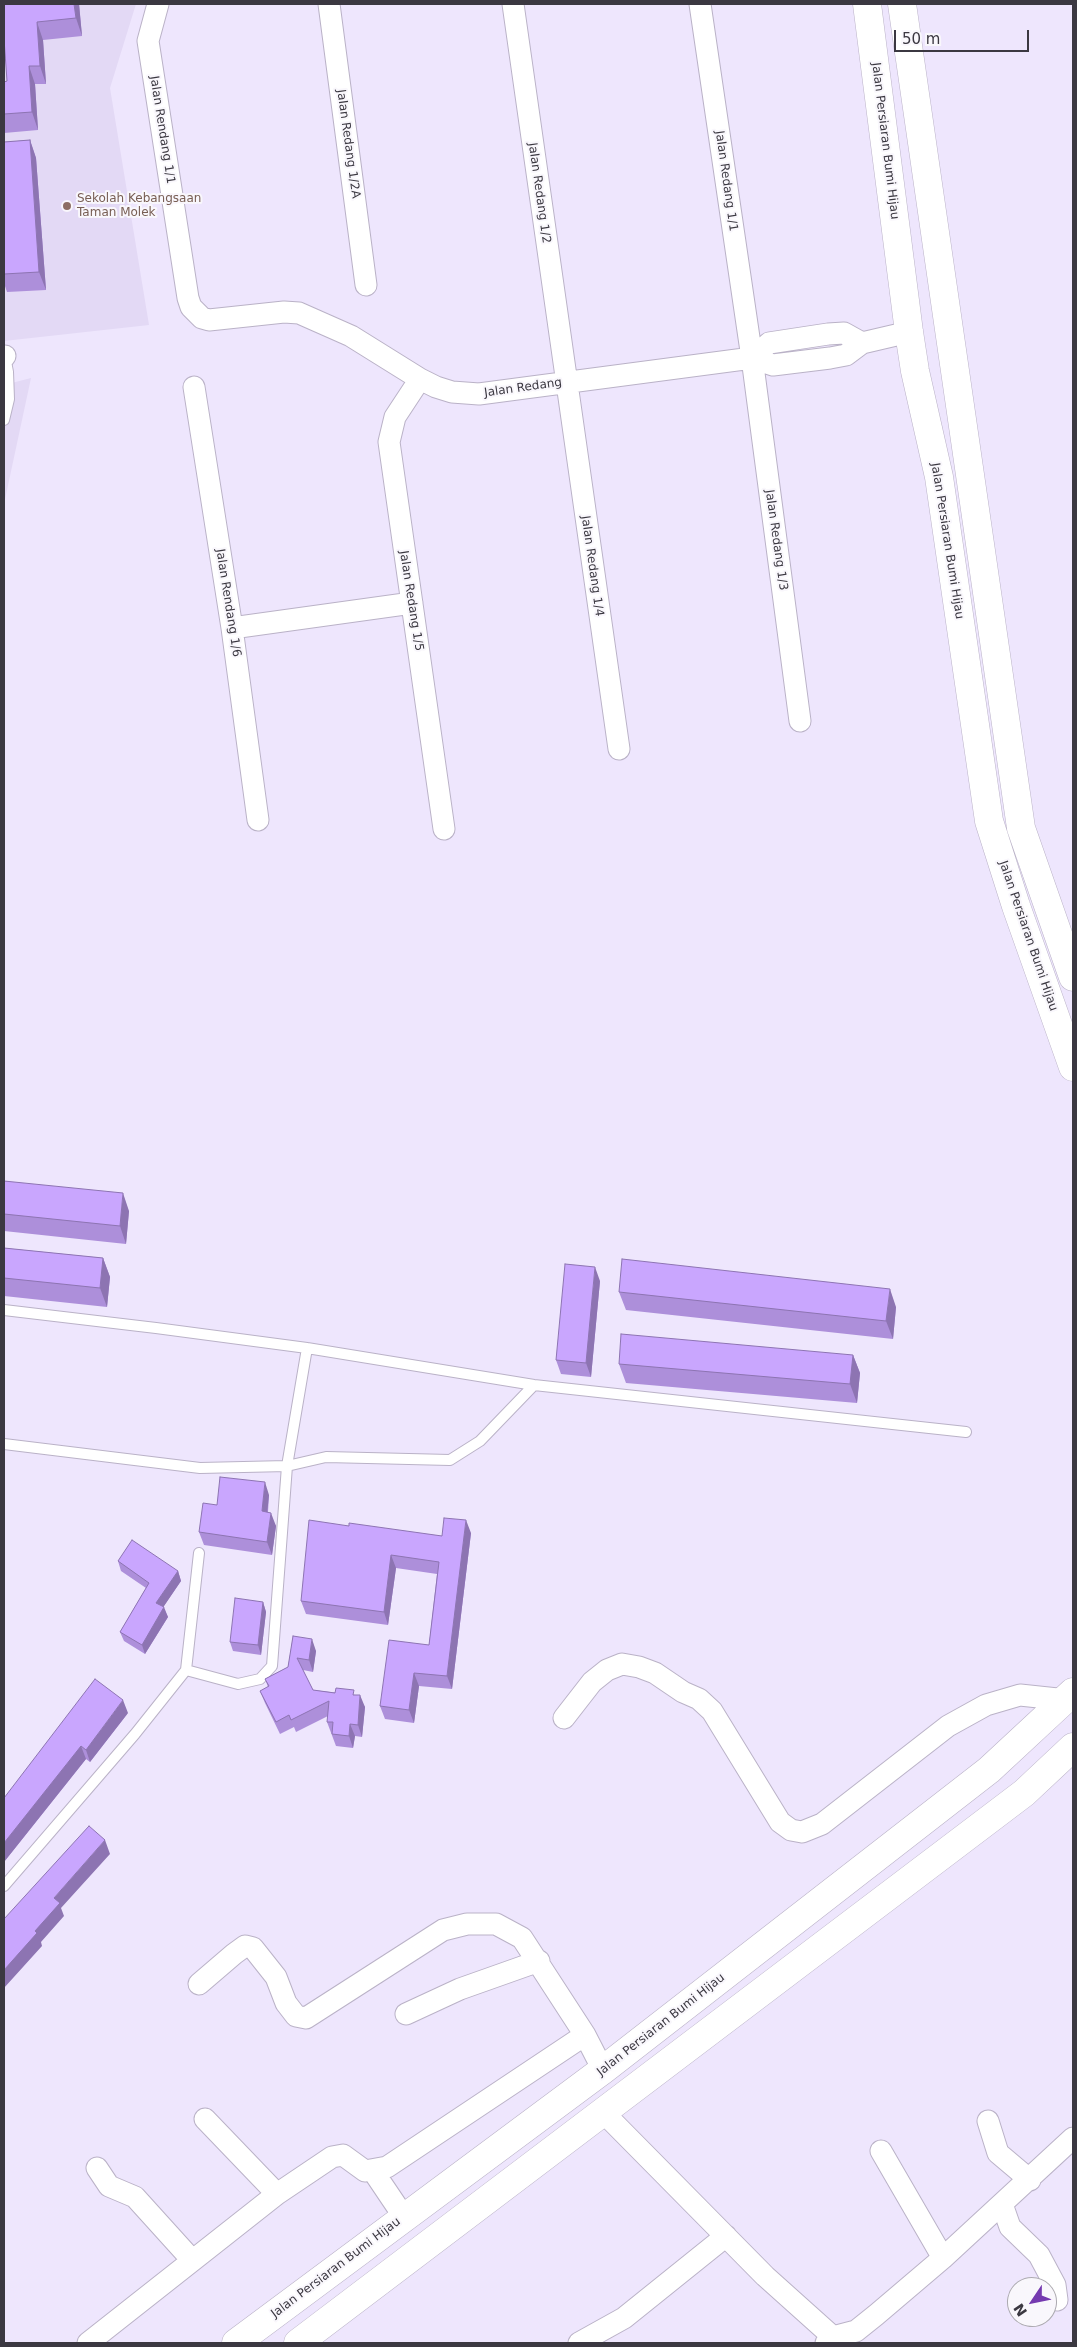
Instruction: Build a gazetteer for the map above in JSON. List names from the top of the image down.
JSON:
{
  "streets": {
    "main road": ["Jalan Persiaran Bumi Hijau"],
    "street": [
      "Jalan Rendang 1/1",
      "Jalan Redang 1/2A",
      "Jalan Redang 1/1",
      "Jalan Redang 1/2",
      "Jalan Redang",
      "Jalan Redang 1/3",
      "Jalan Redang 1/4",
      "Jalan Redang 1/5",
      "Jalan Rendang 1/6"
    ]
  },
  "crossings": [
    ["Jalan Rendang 1/1", "Jalan Redang"],
    ["Jalan Redang 1/1", "Jalan Redang"],
    ["Jalan Redang 1/1", "Jalan Redang 1/3"],
    ["Jalan Redang 1/2", "Jalan Redang"],
    ["Jalan Redang 1/2", "Jalan Redang 1/4"],
    ["Jalan Redang", "Jalan Redang 1/3"],
    ["Jalan Redang", "Jalan Redang 1/4"],
    ["Jalan Redang", "Jalan Redang 1/5"]
  ],
  "places": ["Sekolah Kebangsaan Taman Molek"],
  "scale_bar": "50 m",
  "north": "bottom left"
}
